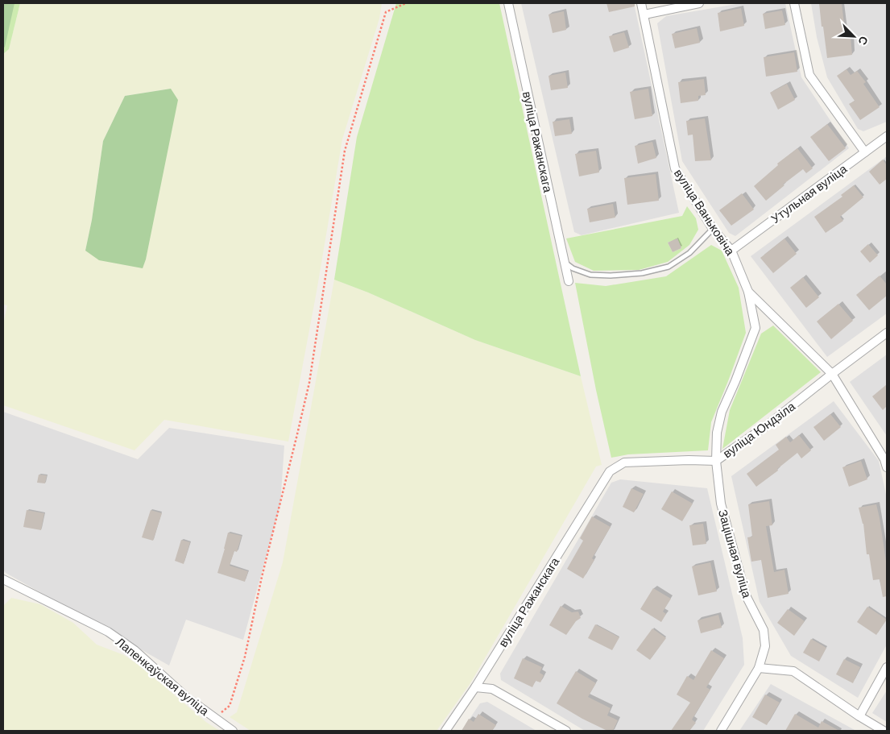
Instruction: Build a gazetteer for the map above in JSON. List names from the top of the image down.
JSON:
{
  "streets": {
    "street": [
      "вуліца Ражанскага",
      "Утульная вуліца",
      "вуліца Ваньковіча",
      "вуліца Юндзіла",
      "Зацішная вуліца",
      "Лапенкаўская вуліца"
    ]
  },
  "crossings": [
    ["вуліца Ражанскага", "вуліца Юндзіла"],
    ["Утульная вуліца", "вуліца Ваньковіча"],
    ["вуліца Ваньковіча", "вуліца Юндзіла"],
    ["вуліца Ваньковіча", "Зацішная вуліца"],
    ["вуліца Юндзіла", "Зацішная вуліца"]
  ],
  "north": "bottom right"
}
